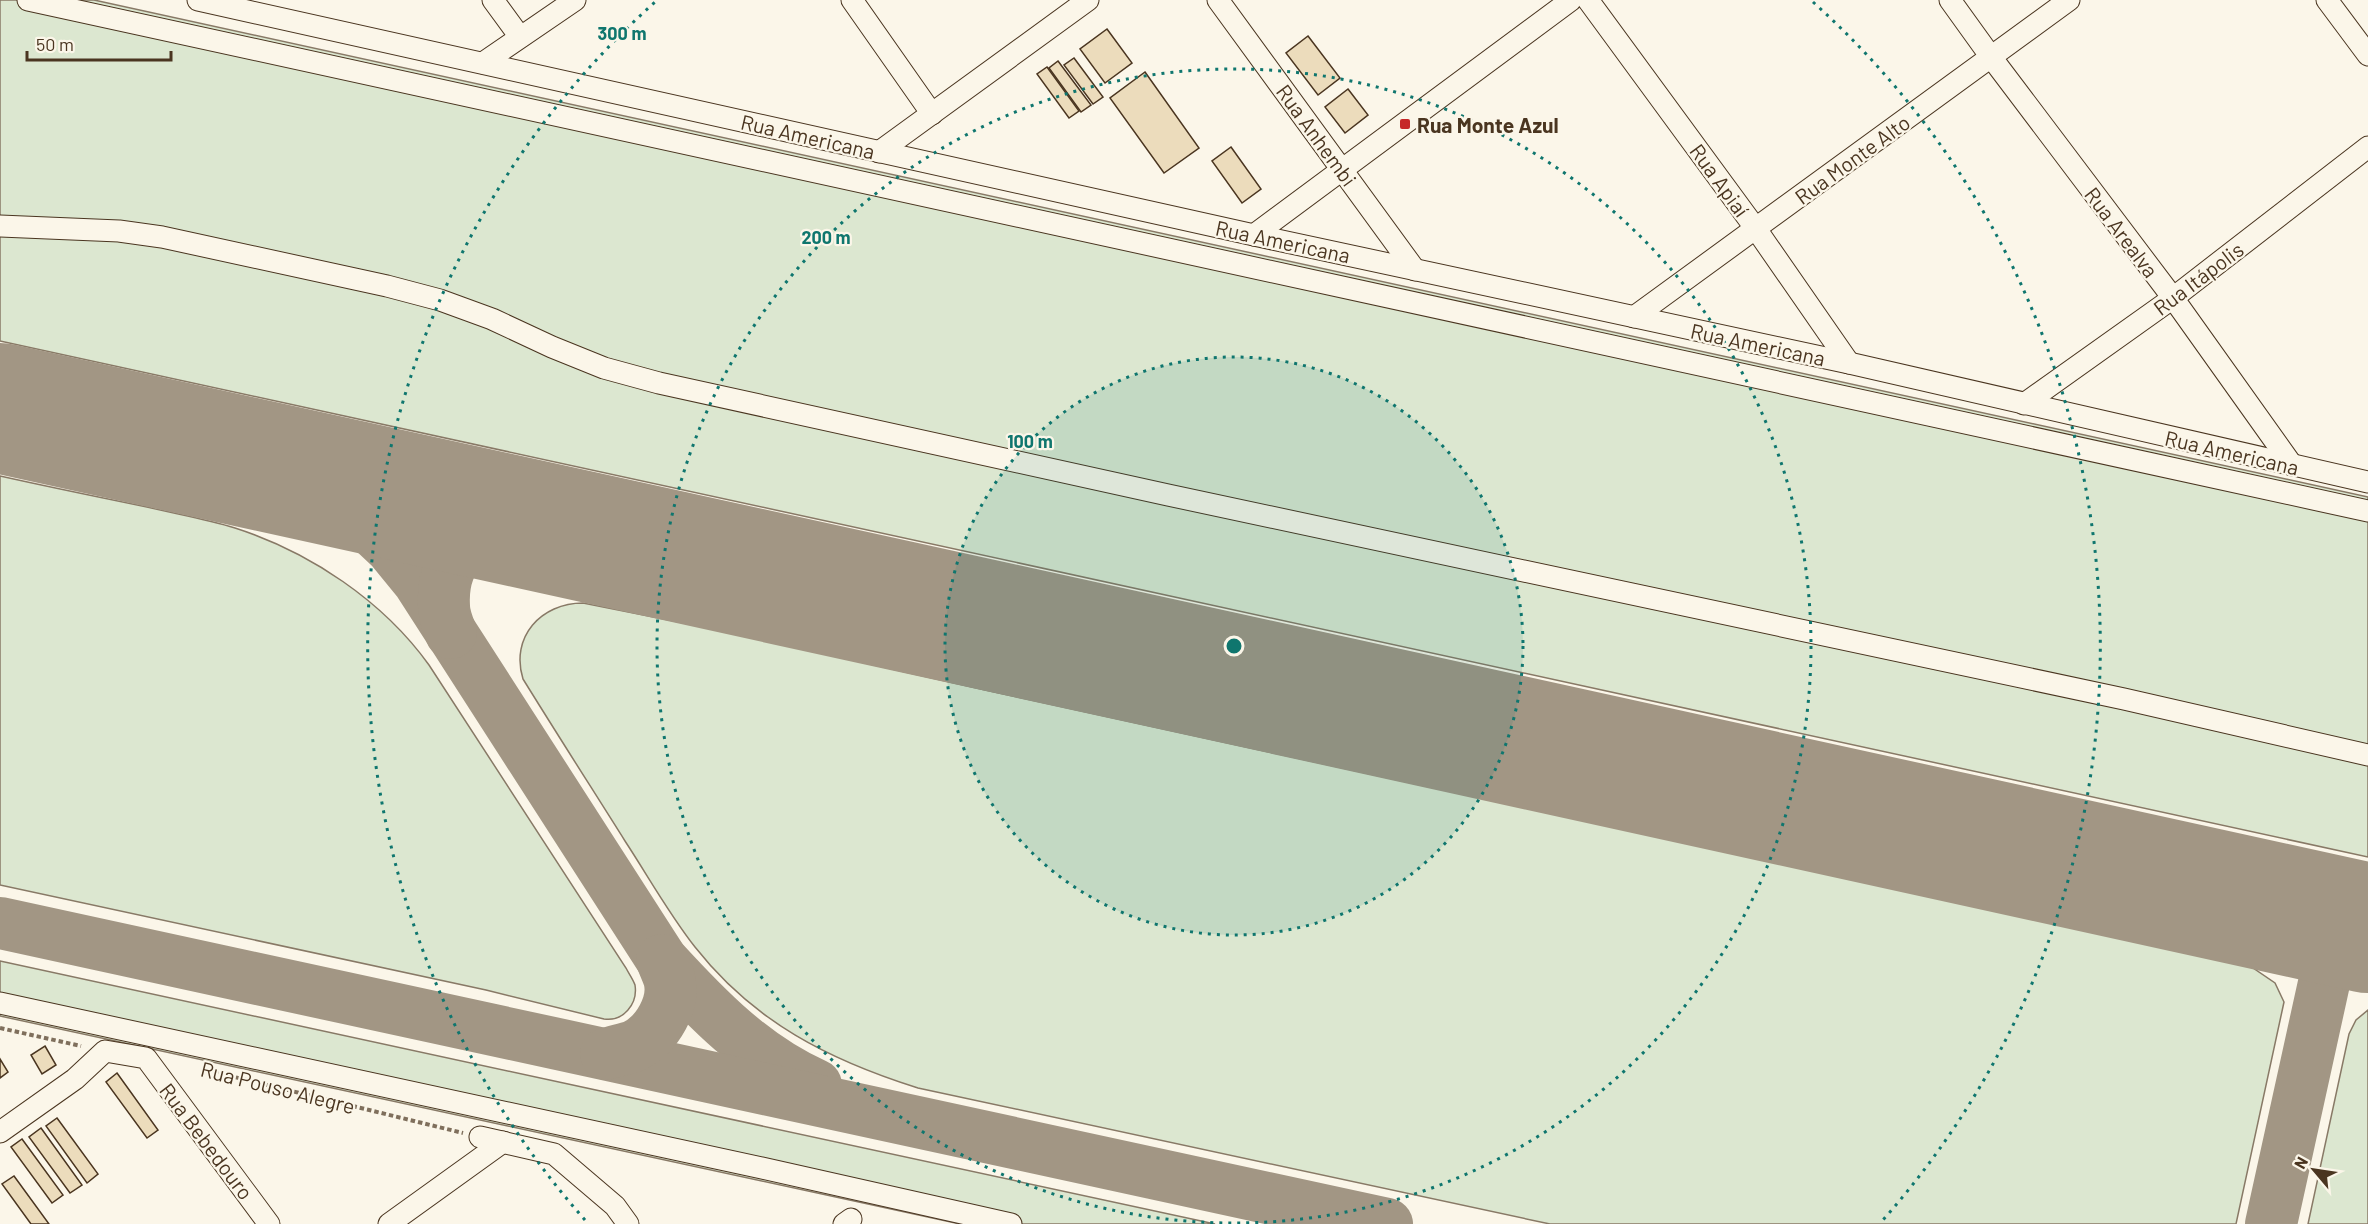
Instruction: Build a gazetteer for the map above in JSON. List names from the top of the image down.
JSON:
{
  "streets": {
    "street": [
      "Rua Anhembi",
      "Rua Americana",
      "Rua Monte Alto",
      "Rua Apiaí",
      "Rua Arealva",
      "Rua Itápolis",
      "Rua Bebedouro"
    ],
    "path": ["Rua Pouso Alegre"]
  },
  "crossings": [
    ["Rua Anhembi", "Rua Americana"],
    ["Rua Americana", "Rua Monte Alto"],
    ["Rua Americana", "Rua Apiaí"],
    ["Rua Americana", "Rua Arealva"],
    ["Rua Americana", "Rua Itápolis"],
    ["Rua Monte Alto", "Rua Apiaí"],
    ["Rua Monte Alto", "Rua Arealva"],
    ["Rua Arealva", "Rua Itápolis"]
  ],
  "places": {
    "transit": ["Rua Monte Azul"]
  },
  "scale_bar": "50 m",
  "north": "top left",
  "rings": ["300 m", "200 m", "100 m"]
}
